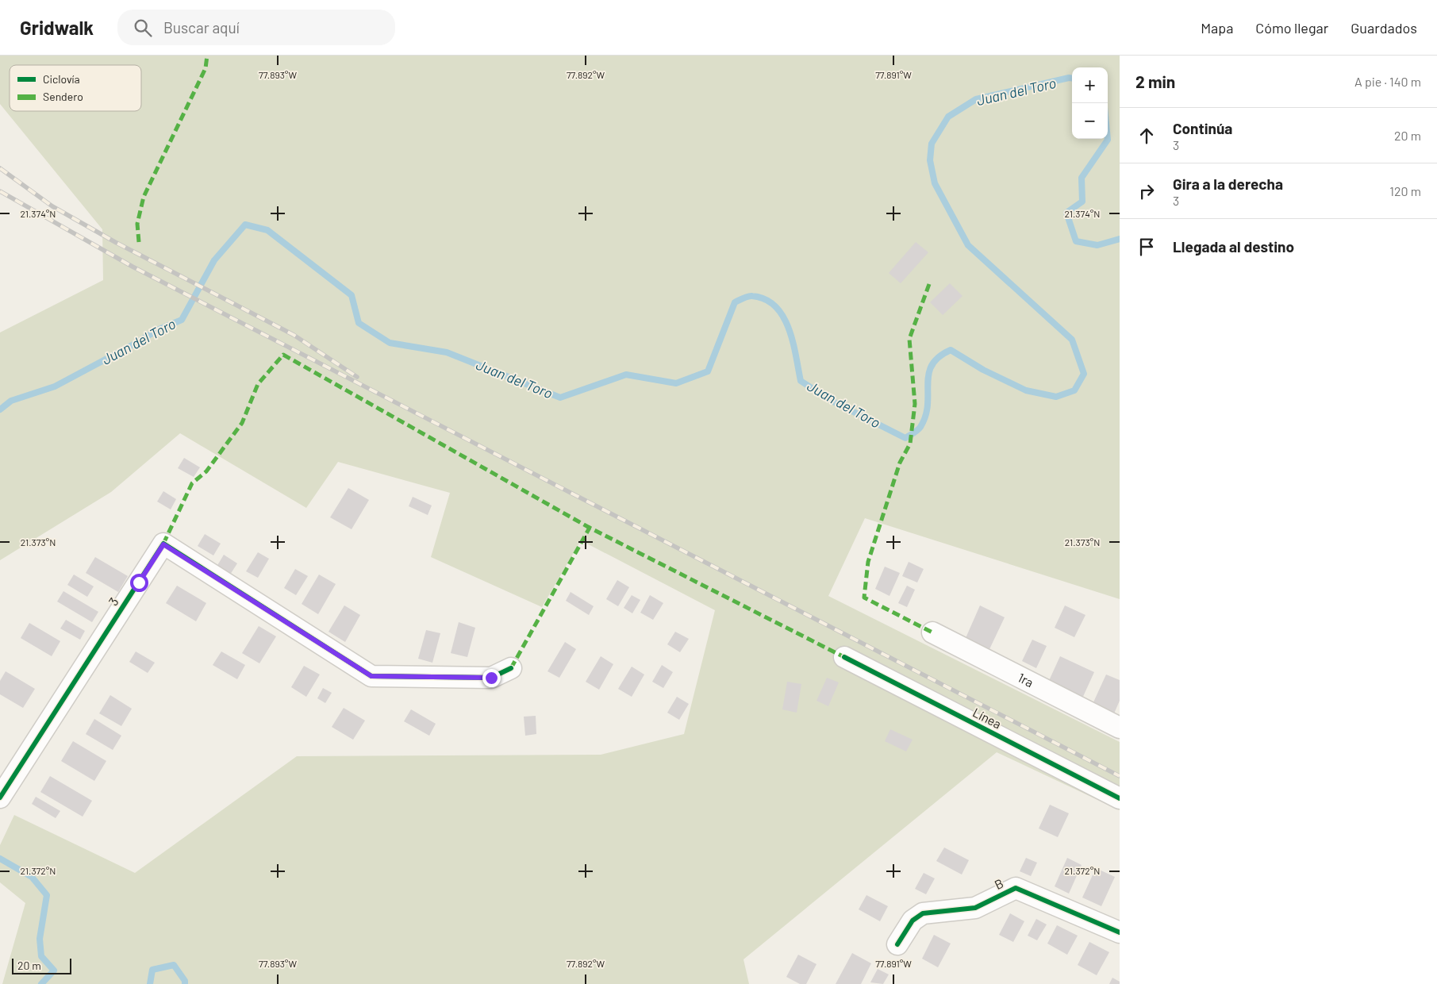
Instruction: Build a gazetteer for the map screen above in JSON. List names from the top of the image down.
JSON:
{
  "streets": {
    "street": [
      "3",
      "1ra",
      "Línea",
      "B"
    ]
  },
  "water": ["Juan del Toro"],
  "legend": ["Ciclovía", "Sendero"],
  "scale_bar": "20 m",
  "page": {
    "header": "Gridwalk",
    "search": "Buscar aquí",
    "nav": ["Mapa", "Cómo llegar", "Guardados"],
    "heading": ["2 min", "A pie · 140 m"],
    "map_buttons": ["+", "−"],
    "list": [
      ["Continúa", "3", "20 m"],
      ["Gira a la derecha", "3", "120 m"],
      "Llegada al destino"
    ],
    "scale": "20 m"
  },
  "coordinates": [
    "77.893°W",
    "77.892°W",
    "77.891°W",
    "21.374°N",
    "21.373°N",
    "21.372°N"
  ]
}
